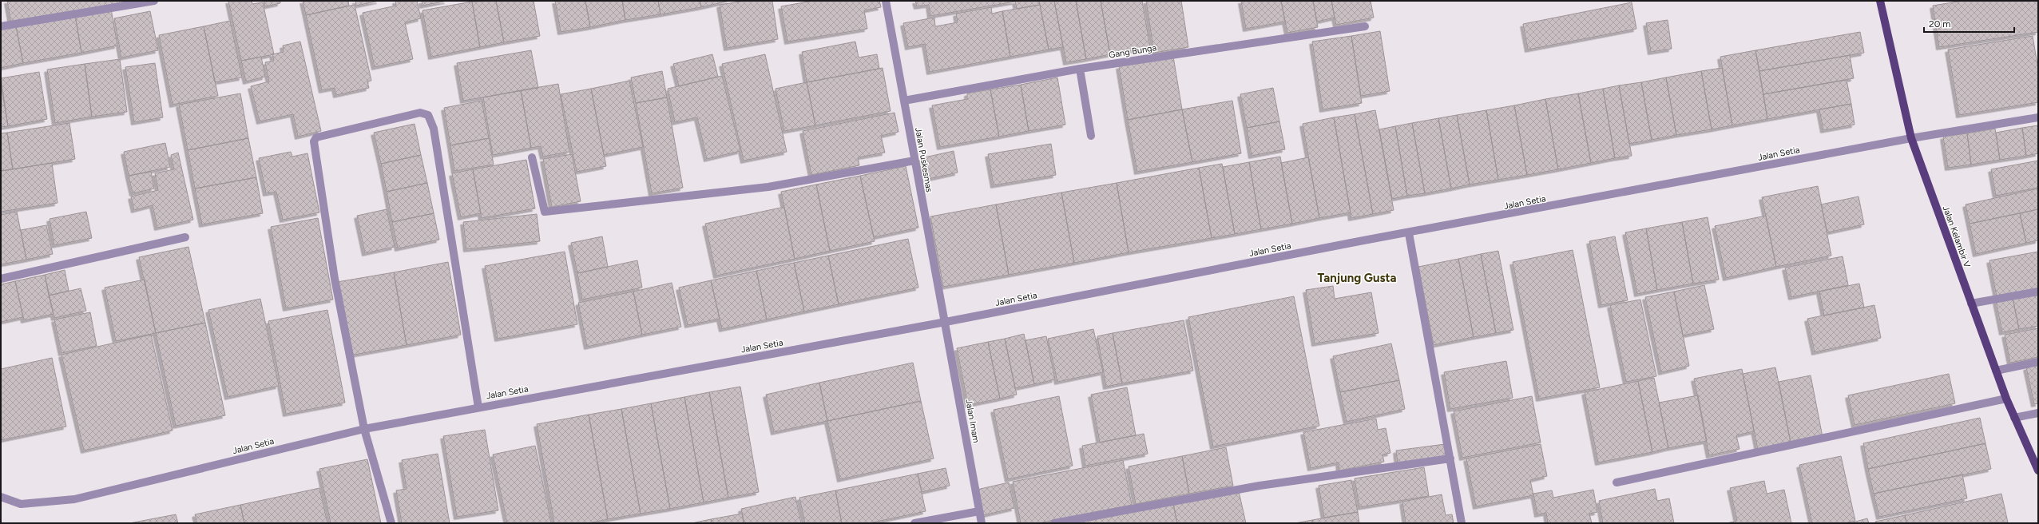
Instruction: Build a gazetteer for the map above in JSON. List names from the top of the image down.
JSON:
{
  "streets": {
    "main road": ["Jalan Kelambir V"],
    "street": [
      "Gang Bunga",
      "Jalan Setia",
      "Jalan Puskesmas",
      "Jalan Imam"
    ]
  },
  "crossings": [
    ["Gang Bunga", "Jalan Puskesmas"],
    ["Jalan Setia", "Jalan Puskesmas"],
    ["Jalan Setia", "Jalan Kelambir V"],
    ["Jalan Setia", "Jalan Imam"],
    ["Jalan Puskesmas", "Jalan Imam"]
  ],
  "districts": ["Tanjung Gusta"],
  "scale_bar": "20 m"
}
